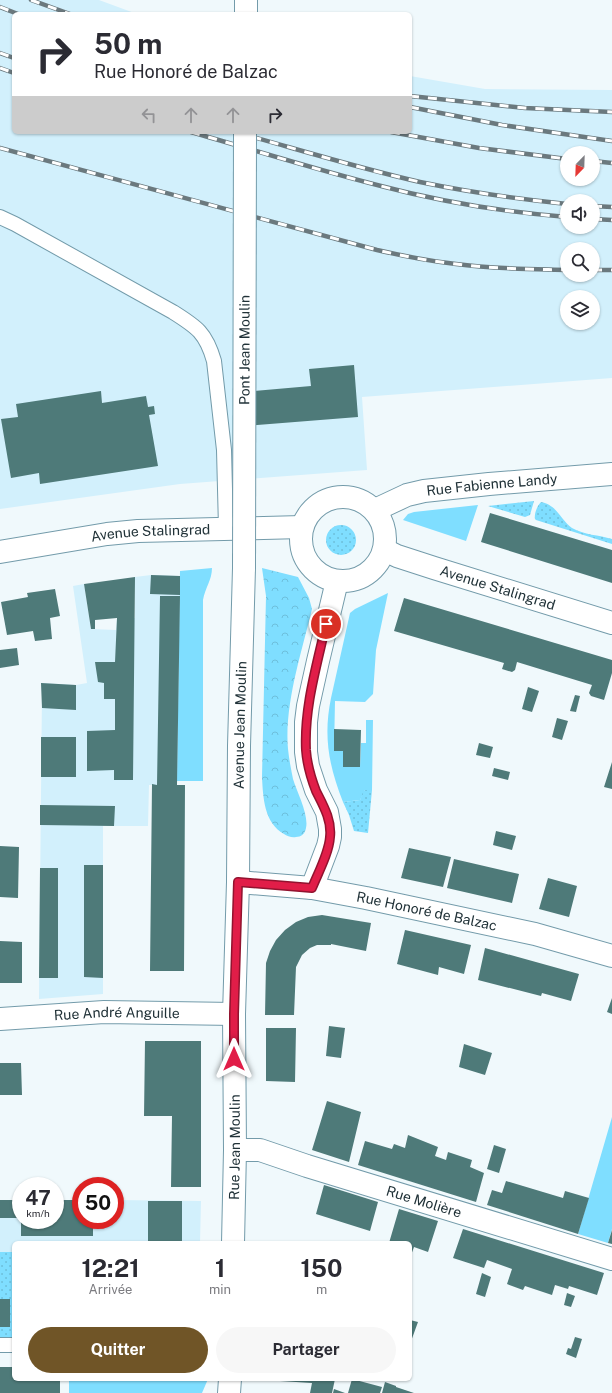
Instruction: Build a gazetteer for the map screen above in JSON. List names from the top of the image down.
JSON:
{
  "streets": {
    "street": [
      "Pont Jean Moulin",
      "Rue Fabienne Landy",
      "Avenue Stalingrad",
      "Avenue Jean Moulin",
      "Rue Honoré de Balzac",
      "Rue André Anguille",
      "Rue Jean Moulin",
      "Rue Molière"
    ]
  },
  "crossings": [
    ["Pont Jean Moulin", "Avenue Jean Moulin"],
    ["Rue Fabienne Landy", "Avenue Stalingrad"],
    ["Avenue Jean Moulin", "Rue Honoré de Balzac"],
    ["Avenue Jean Moulin", "Rue Jean Moulin"],
    ["Rue Honoré de Balzac", "Rue Jean Moulin"],
    ["Rue André Anguille", "Rue Jean Moulin"],
    ["Rue Jean Moulin", "Rue Molière"]
  ],
  "north": "bottom left",
  "page": {
    "turn": ["50 m", "Rue Honoré de Balzac"],
    "speed": "47 km/h",
    "limit": "50",
    "eta": [
      "12:21",
      "Arrivée",
      "1",
      "min",
      "150",
      "m"
    ],
    "buttons": ["Quitter", "Partager"]
  }
}
